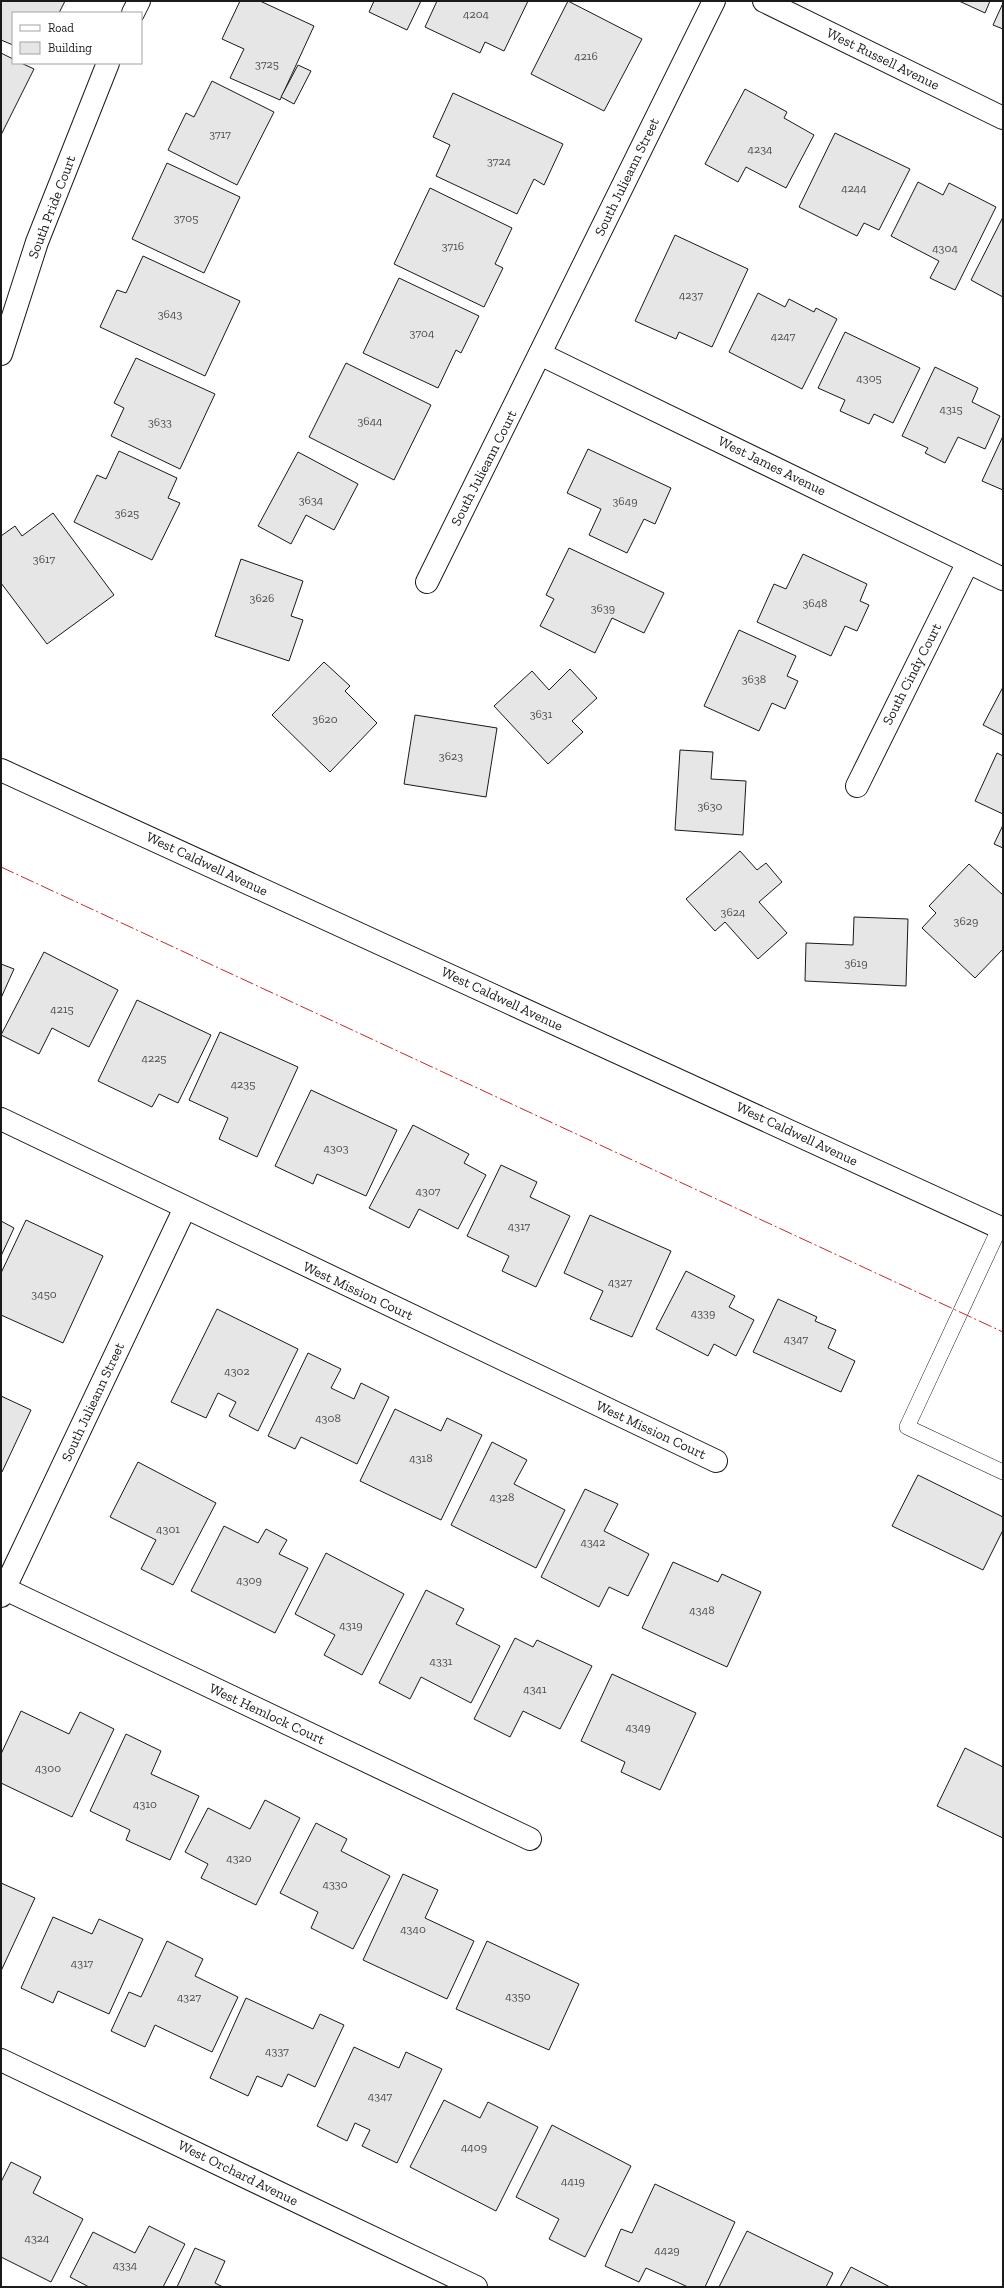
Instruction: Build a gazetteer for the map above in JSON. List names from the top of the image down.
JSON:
{
  "streets": {
    "street": [
      "West Russell Avenue",
      "South Julieann Street",
      "South Pride Court",
      "West James Avenue",
      "South Julieann Court",
      "South Cindy Court",
      "West Caldwell Avenue",
      "West Mission Court",
      "West Hemlock Court",
      "West Orchard Avenue"
    ]
  },
  "crossings": [
    ["South Julieann Street", "West James Avenue"],
    ["South Julieann Street", "South Julieann Court"],
    ["South Julieann Street", "West Mission Court"],
    ["South Julieann Street", "West Hemlock Court"],
    ["West James Avenue", "South Julieann Court"],
    ["West James Avenue", "South Cindy Court"]
  ],
  "house_numbers": [
    "4204",
    "4216",
    "3725",
    "3717",
    "4234",
    "3724",
    "4244",
    "3705",
    "3716",
    "4304",
    "4237",
    "3643",
    "3704",
    "4247",
    "4305",
    "4315",
    "3644",
    "3633",
    "3634",
    "3649",
    "3625",
    "3617",
    "3626",
    "3648",
    "3639",
    "3638",
    "3631",
    "3620",
    "3623",
    "3630",
    "3624",
    "3629",
    "3619",
    "4215",
    "4225",
    "4235",
    "4303",
    "4307",
    "4317",
    "4327",
    "3450",
    "4339",
    "4347",
    "4302",
    "4308",
    "4318",
    "4328",
    "4301",
    "4342",
    "4309",
    "4348",
    "4319",
    "4331",
    "4341",
    "4349",
    "4300",
    "4310",
    "4320",
    "4330",
    "4340",
    "4317",
    "4350",
    "4327",
    "4337",
    "4347",
    "4409",
    "4419",
    "4324",
    "4429",
    "4334"
  ],
  "legend": ["Road", "Building"]
}
